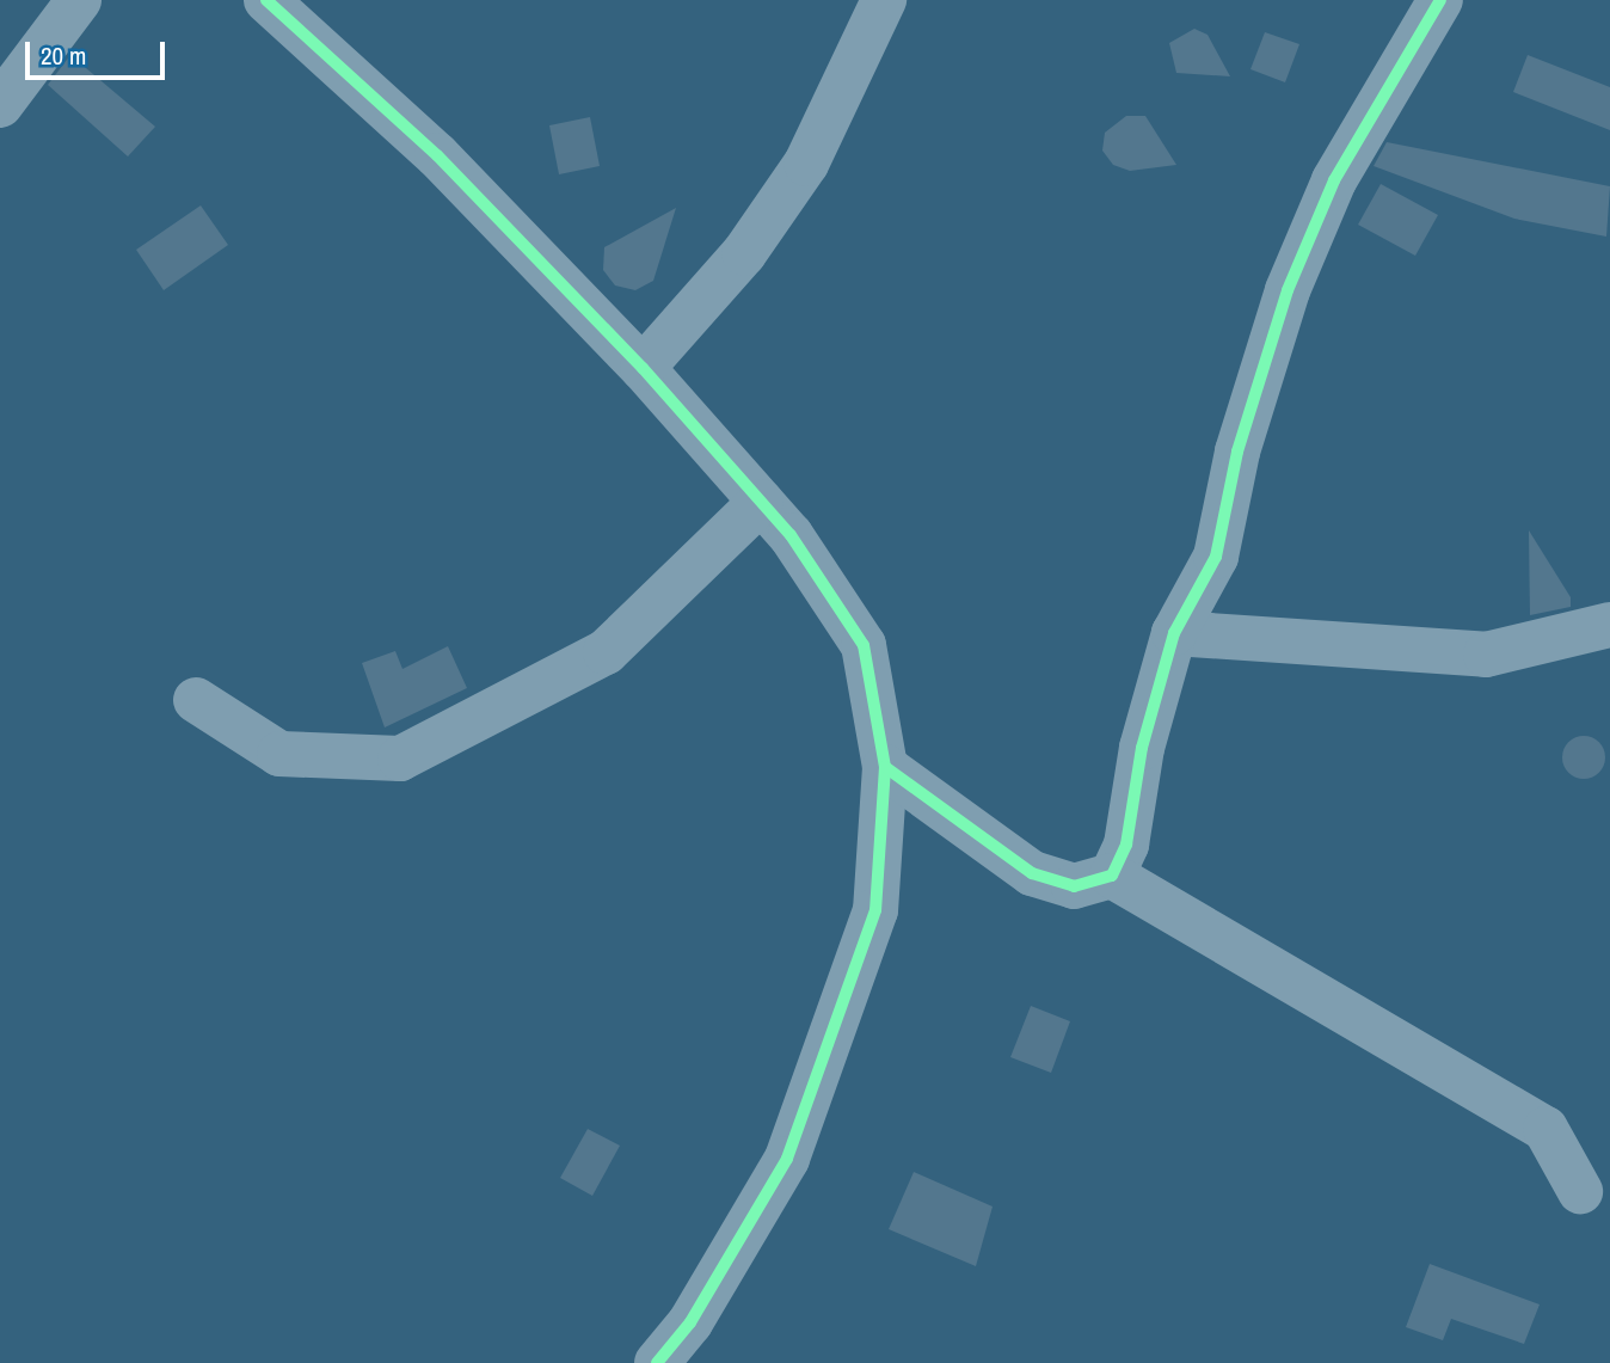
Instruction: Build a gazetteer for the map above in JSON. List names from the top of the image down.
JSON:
{
  "scale_bar": "20 m"
}
